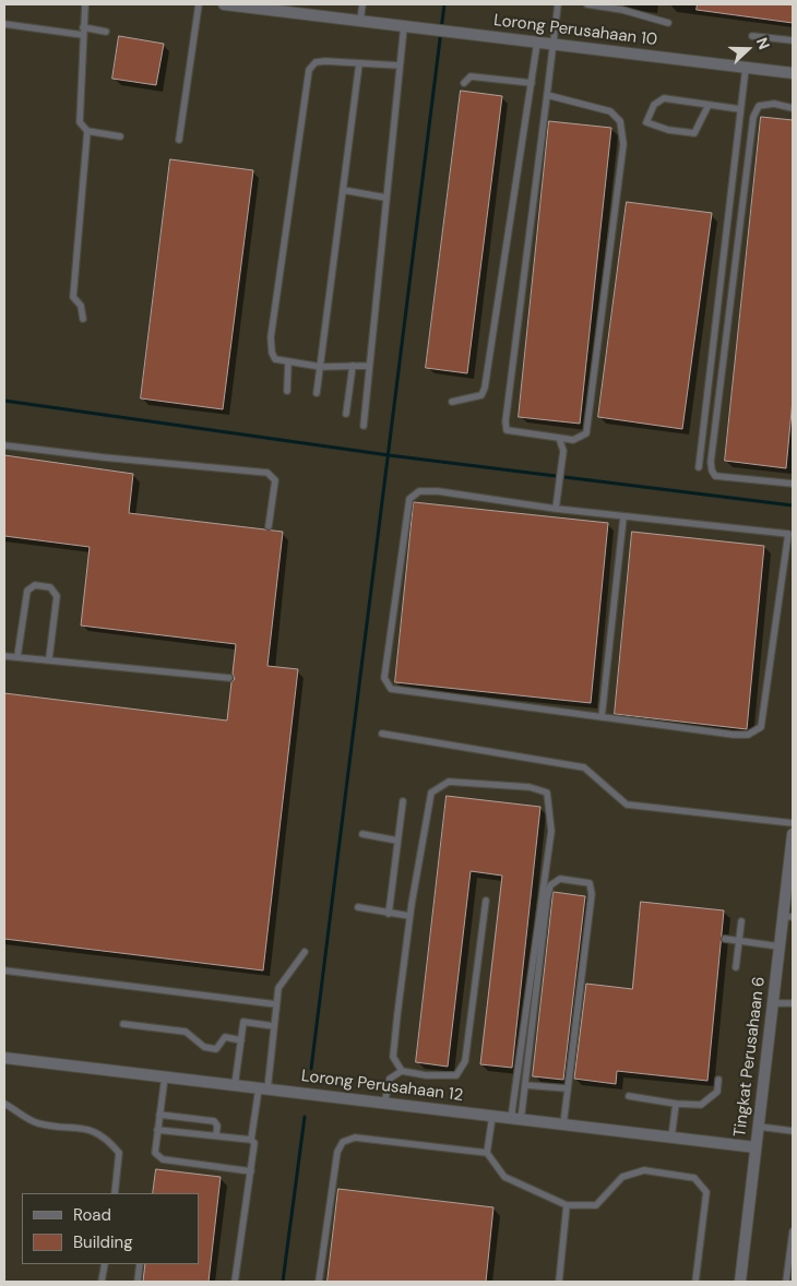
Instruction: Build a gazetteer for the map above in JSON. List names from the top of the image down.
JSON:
{
  "streets": {
    "street": ["Lorong Perusahaan 10", "Tingkat Perusahaan 6", "Lorong Perusahaan 12"]
  },
  "crossings": [
    ["Tingkat Perusahaan 6", "Lorong Perusahaan 12"]
  ],
  "legend": ["Road", "Building"],
  "north": "right"
}
